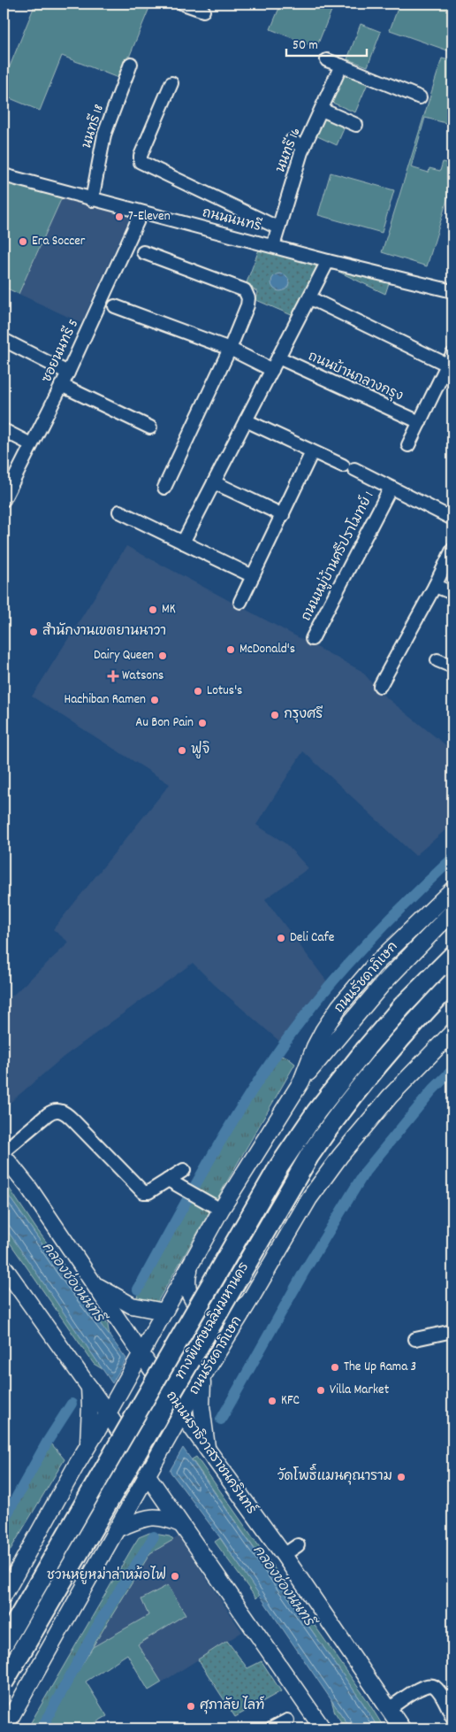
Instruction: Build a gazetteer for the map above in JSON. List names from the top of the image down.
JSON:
{
  "streets": {
    "highway": ["ทางพิเศษเฉลิมมหานคร"],
    "main road": ["ถนนรัชดาภิเษก", "ถนนนราธิวาสราชนครินทร์"],
    "street": [
      "นนทรี 18",
      "นนทรี 16",
      "ถนนนนทรี",
      "ซอยนนทรี 5",
      "ถนนบ้านกลางกรุง",
      "ถนนหมู่บ้านศรีปราโมทย์ 1"
    ]
  },
  "crossings": [
    ["นนทรี 18", "ถนนนนทรี"],
    ["นนทรี 16", "ถนนนนทรี"],
    ["ถนนนนทรี", "ซอยนนทรี 5"],
    ["ถนนรัชดาภิเษก", "ถนนนราธิวาสราชนครินทร์"]
  ],
  "water": ["คลองช่องนนทรี"],
  "places": {
    "other": [
      "7-Eleven",
      "Era Soccer",
      "MK",
      "สำนักงานเขตยานนาวา",
      "McDonald's",
      "Dairy Queen",
      "Lotus's",
      "Hachiban Ramen",
      "กรุงศรี",
      "Au Bon Pain",
      "ฟูจิ",
      "Deli Cafe",
      "The Up Rama 3",
      "Villa Market",
      "KFC",
      "วัดโพธิ์แมนคุณาราม",
      "ชวนหยูหม่าล่าหม้อไฟ",
      "ศุภาลัย ไลท์"
    ],
    "health": ["Watsons"]
  },
  "scale_bar": "50 m"
}
